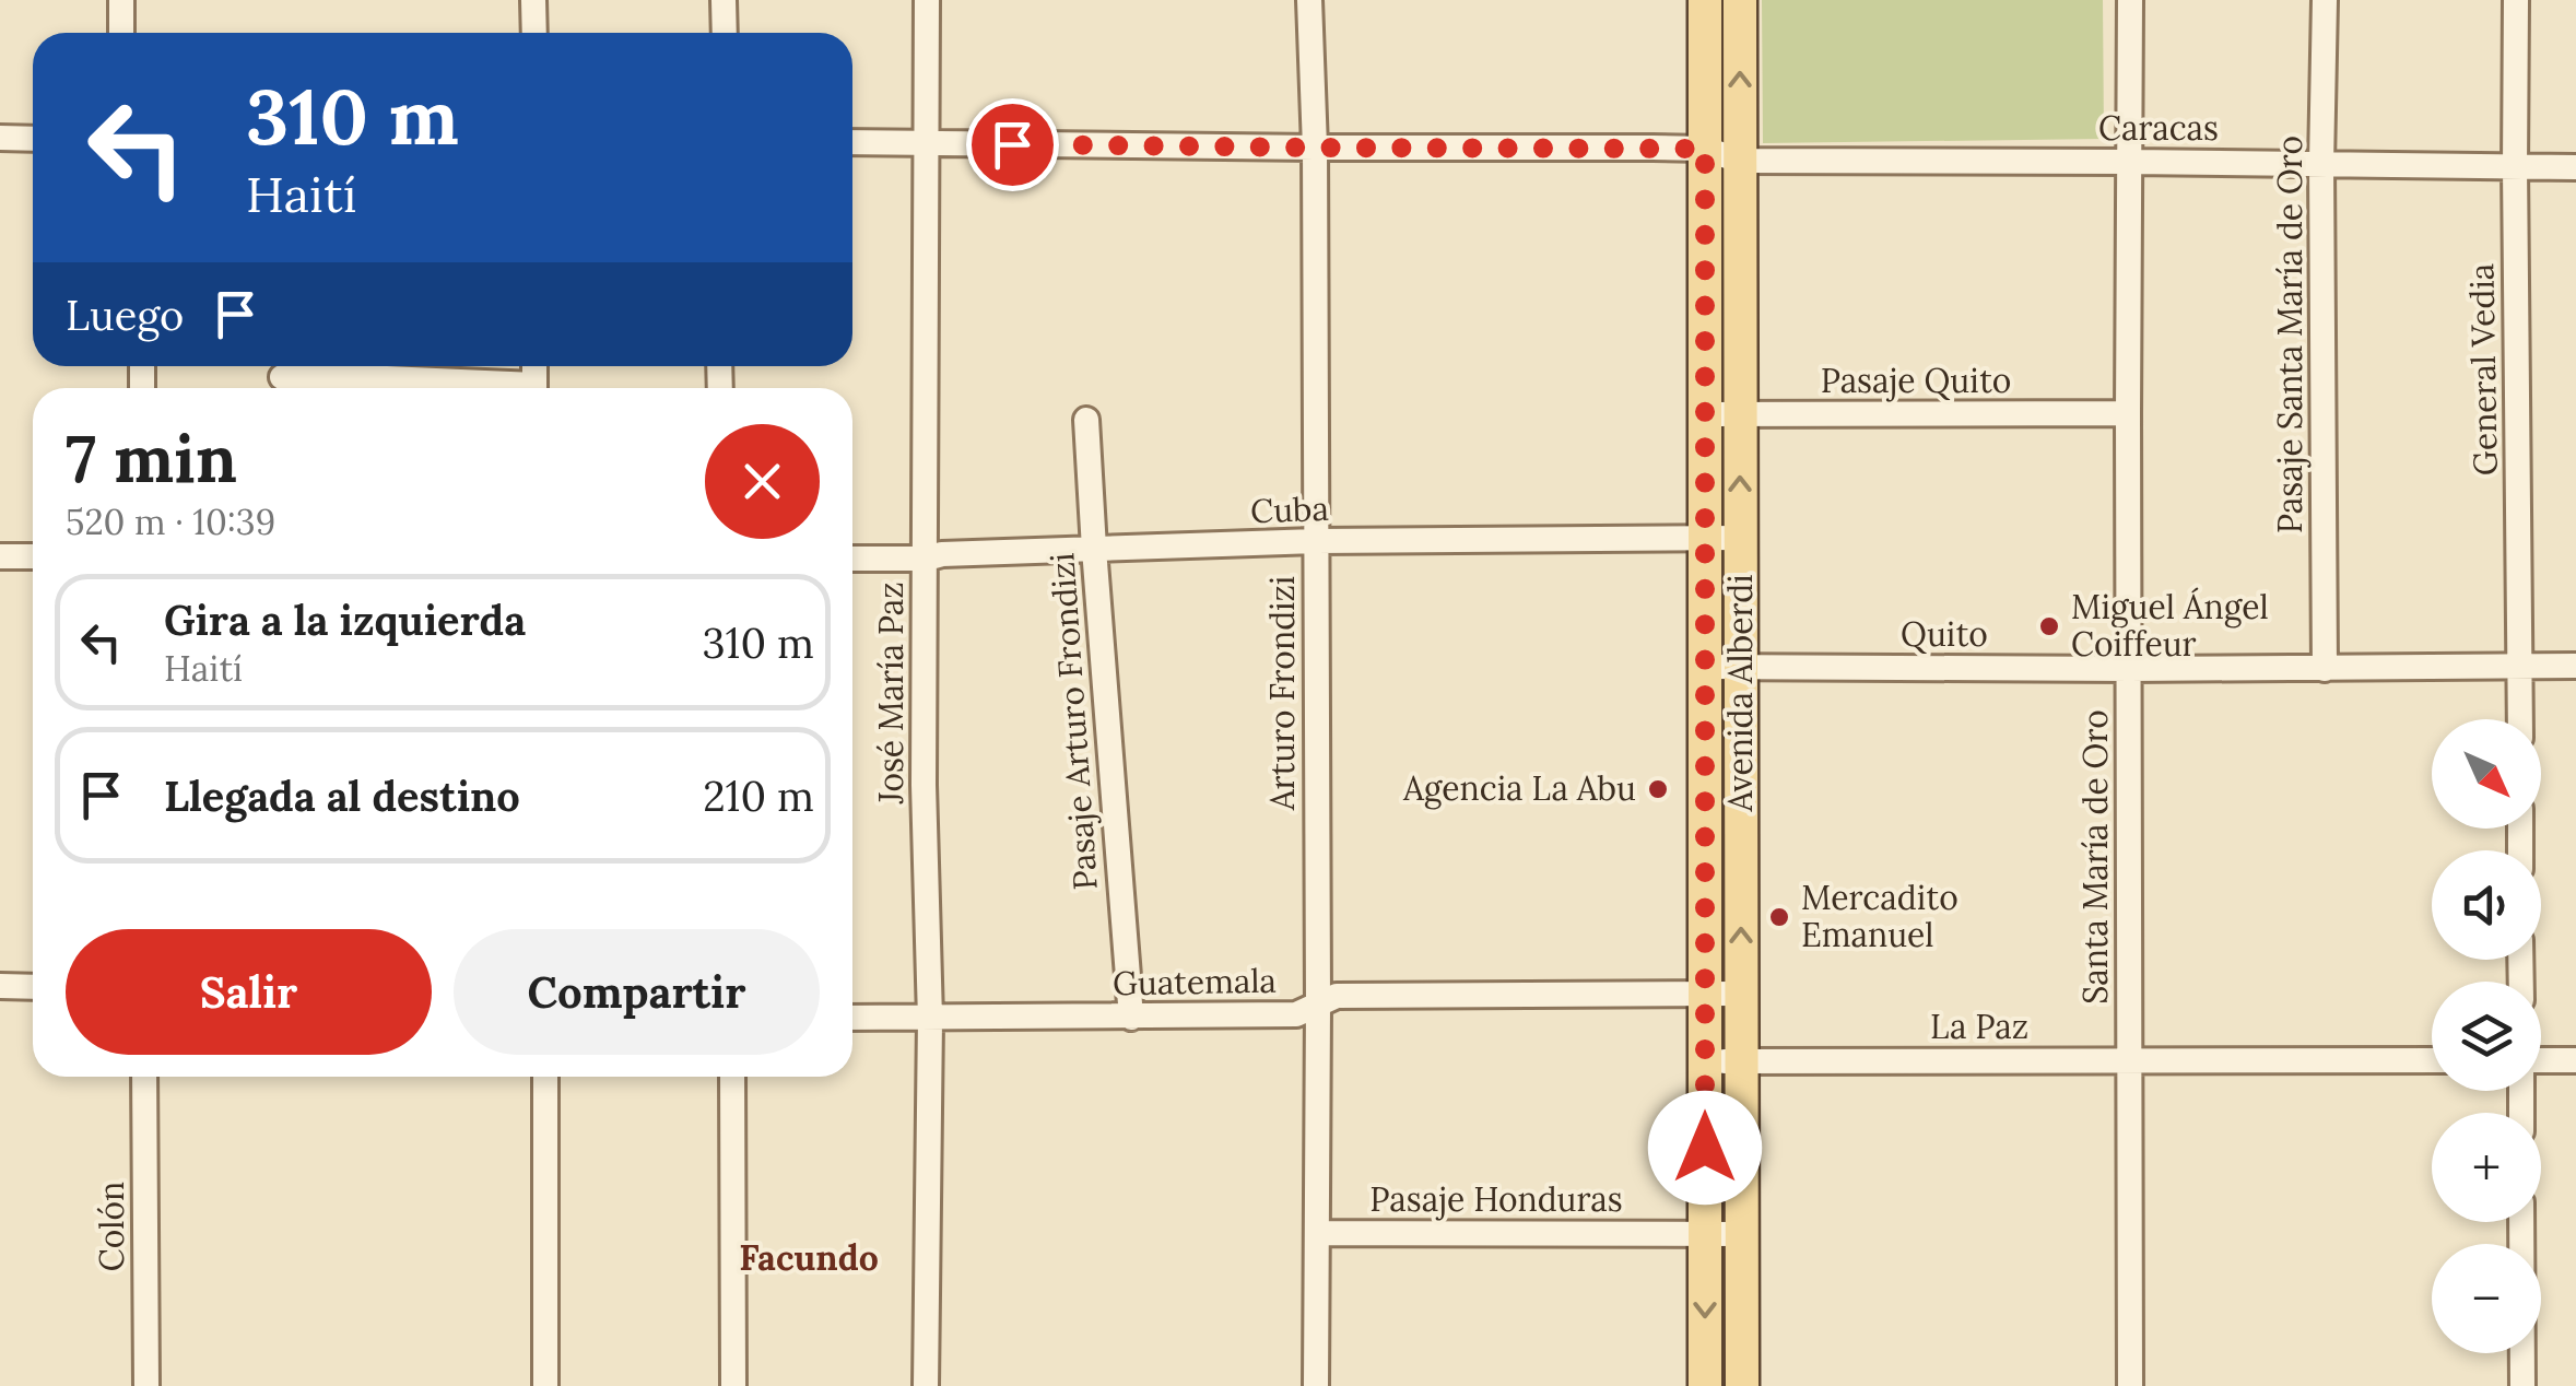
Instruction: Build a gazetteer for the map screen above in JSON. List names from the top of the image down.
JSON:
{
  "streets": {
    "main road": ["Avenida Alberdi"],
    "street": [
      "Caracas",
      "Pasaje Santa María de Oro",
      "General Vedia",
      "Pasaje Quito",
      "Cuba",
      "Quito",
      "José María Paz",
      "Arturo Frondizi",
      "Pasaje Arturo Frondizi",
      "Santa María de Oro",
      "Guatemala",
      "La Paz",
      "Pasaje Honduras",
      "Colón"
    ]
  },
  "crossings": [
    ["Caracas", "Pasaje Santa María de Oro"],
    ["Caracas", "General Vedia"],
    ["Caracas", "José María Paz"],
    ["Caracas", "Arturo Frondizi"],
    ["Caracas", "Avenida Alberdi"],
    ["Caracas", "Santa María de Oro"],
    ["Pasaje Santa María de Oro", "Quito"],
    ["General Vedia", "Quito"],
    ["Pasaje Quito", "Avenida Alberdi"],
    ["Pasaje Quito", "Santa María de Oro"],
    ["Cuba", "José María Paz"],
    ["Cuba", "Arturo Frondizi"],
    ["Cuba", "Avenida Alberdi"],
    ["Cuba", "Pasaje Arturo Frondizi"],
    ["Quito", "Avenida Alberdi"],
    ["Quito", "Santa María de Oro"],
    ["José María Paz", "Guatemala"],
    ["Arturo Frondizi", "Guatemala"],
    ["Arturo Frondizi", "Pasaje Honduras"],
    ["Avenida Alberdi", "Guatemala"],
    ["Avenida Alberdi", "La Paz"],
    ["Avenida Alberdi", "Pasaje Honduras"],
    ["Pasaje Arturo Frondizi", "Guatemala"],
    ["Santa María de Oro", "La Paz"]
  ],
  "districts": ["Facundo"],
  "places": ["Miguel Ángel Coiffeur", "Agencia La Abu", "Mercadito Emanuel"],
  "north": "bottom right",
  "page": {
    "turn": ["310 m", "Haití"],
    "then": "Luego",
    "heading": ["7 min", "520 m · 10:39"],
    "list": [
      {
        "name": "Gira a la izquierda",
        "note": "Haití",
        "value": "310 m"
      },
      {
        "name": "Llegada al destino",
        "value": "210 m"
      }
    ],
    "map_buttons": ["+", "−"],
    "buttons": ["Salir", "Compartir"]
  }
}
